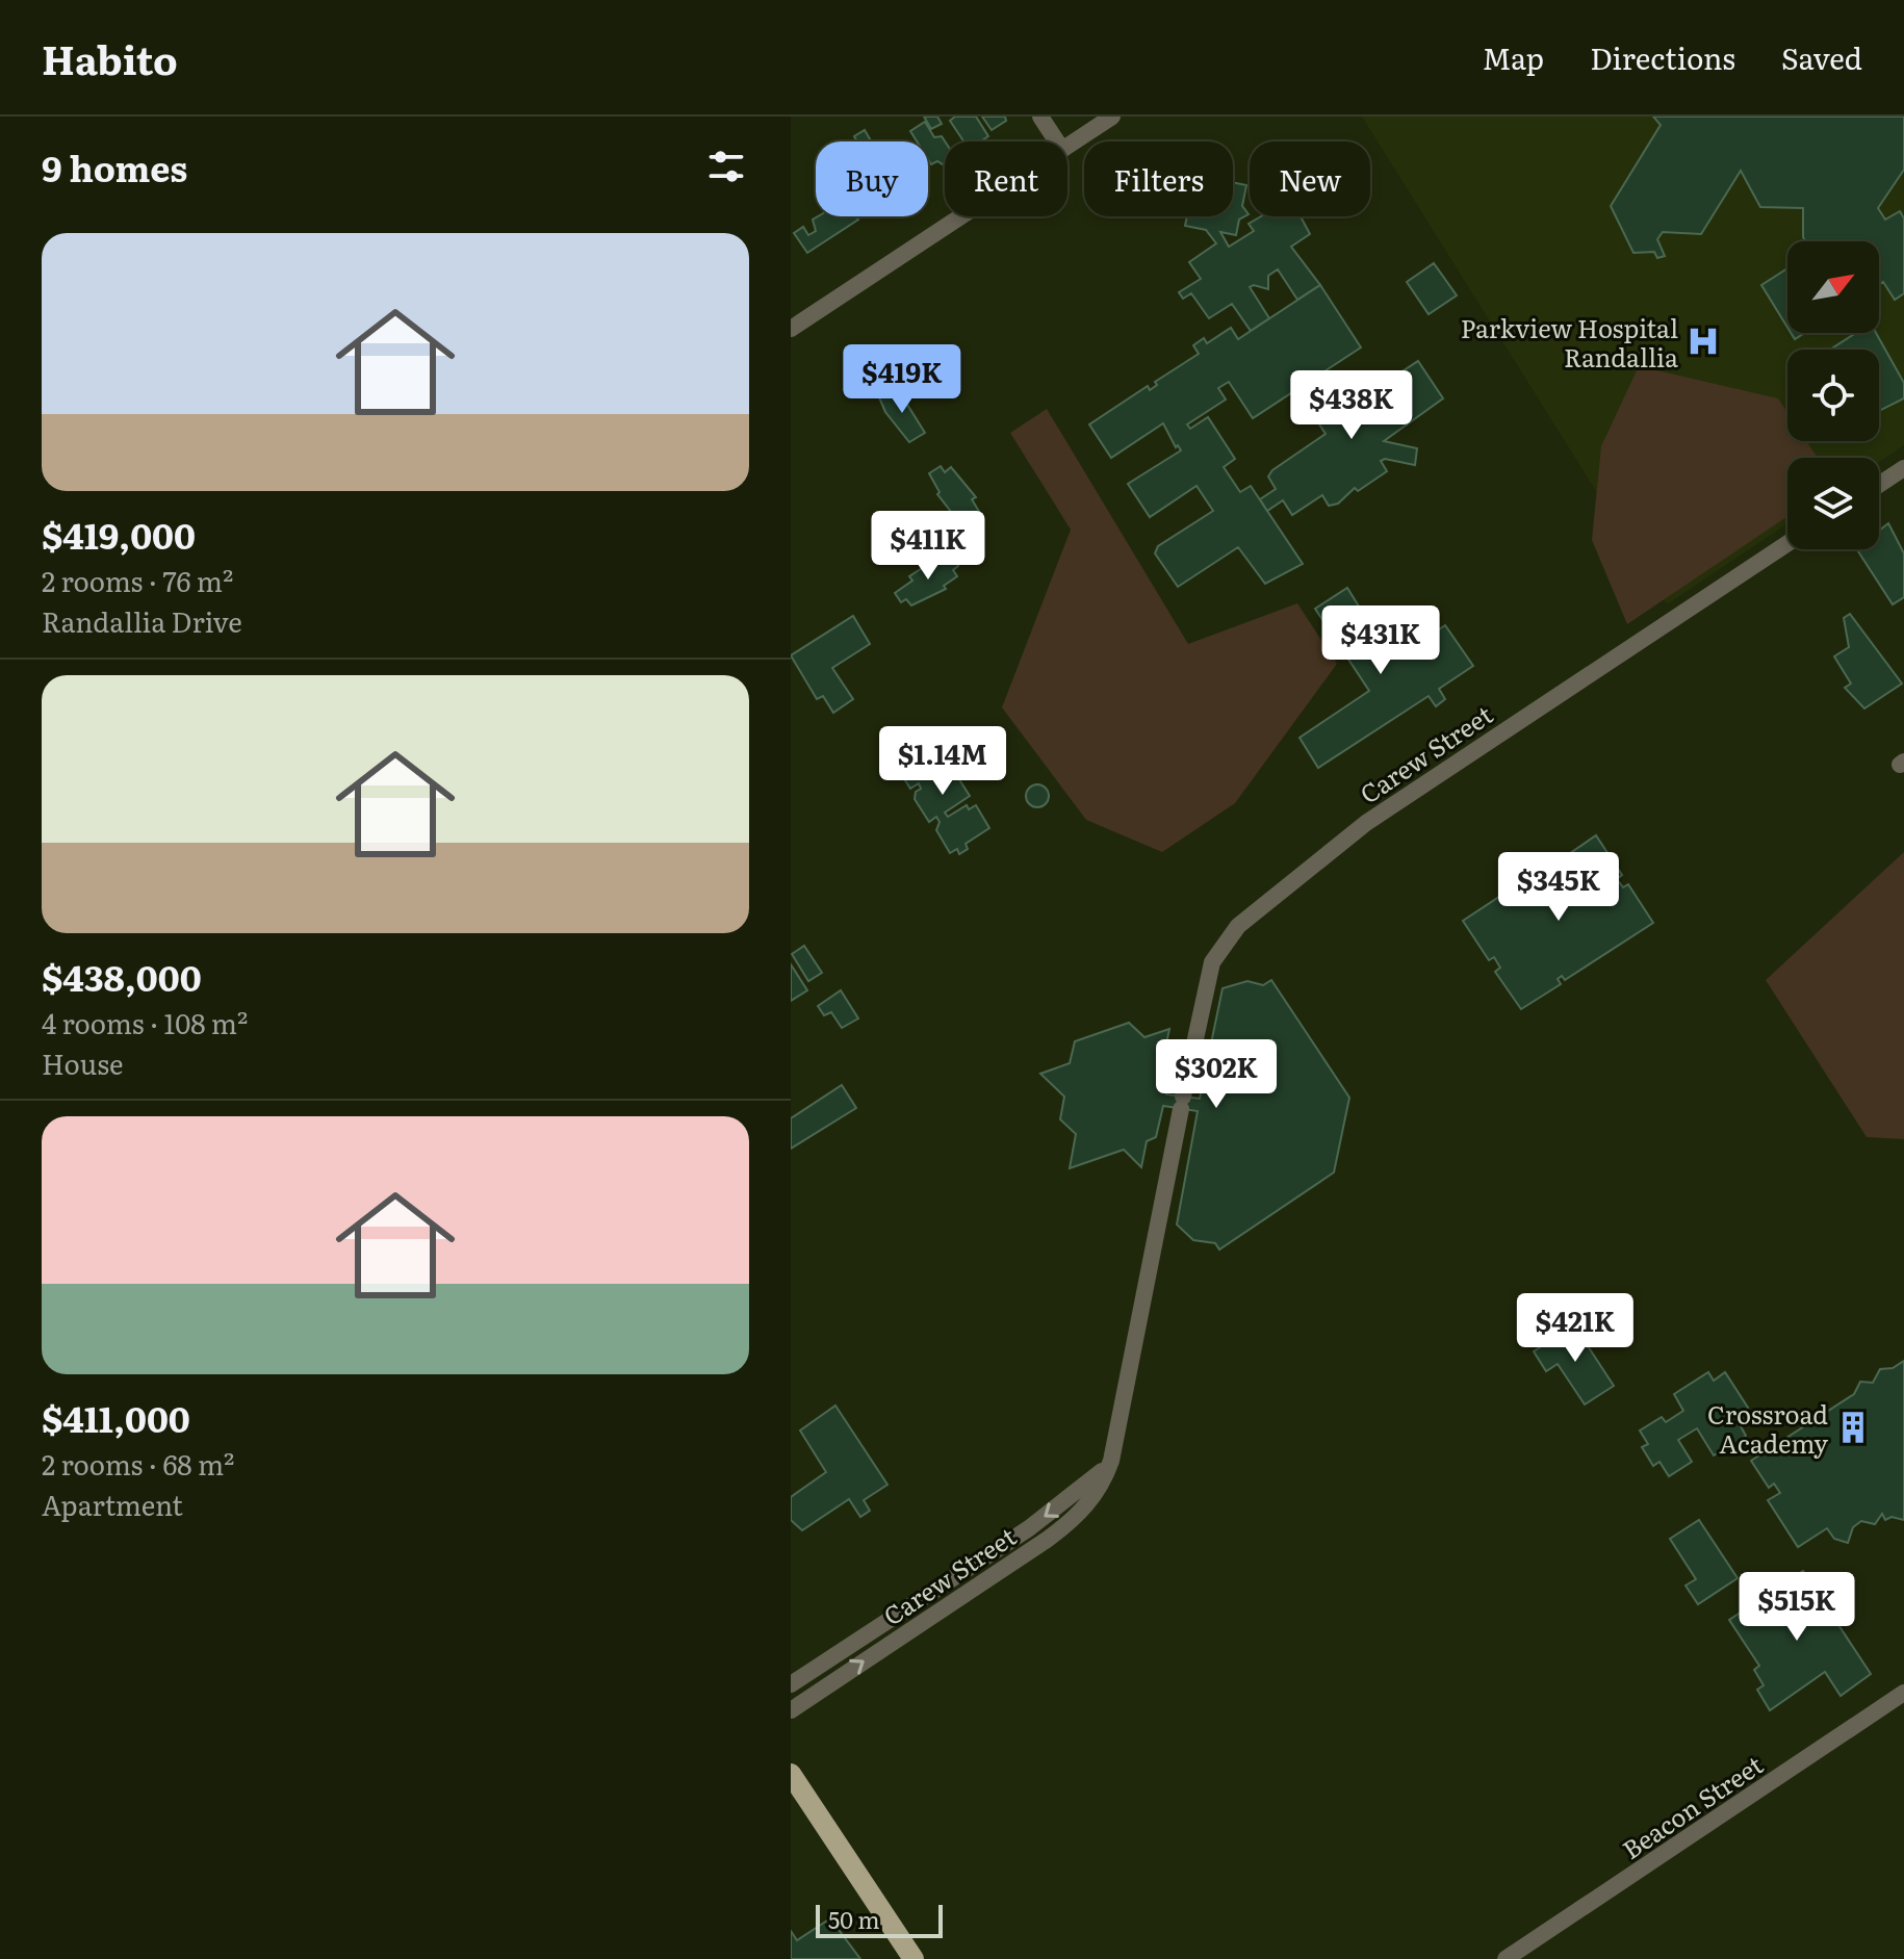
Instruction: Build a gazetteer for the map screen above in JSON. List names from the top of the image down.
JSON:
{
  "streets": {
    "street": ["Carew Street", "Beacon Street"]
  },
  "places": {
    "hospital": ["Parkview Hospital Randallia"],
    "building": ["Crossroad Academy"]
  },
  "scale_bar": "50 m",
  "north": "top right",
  "page": {
    "header": "Habito",
    "nav": ["Map", "Directions", "Saved"],
    "heading": "9 homes",
    "chip": [
      "Buy",
      "Rent",
      "Filters",
      "New"
    ],
    "list": [
      {
        "name": "$419,000",
        "note": "2 rooms · 76 m² · Randallia Drive"
      },
      {
        "name": "$438,000",
        "note": "4 rooms · 108 m² · House"
      },
      {
        "name": "$411,000",
        "note": "2 rooms · 68 m² · Apartment"
      }
    ],
    "price": [
      "$419K",
      "$438K",
      "$411K",
      "$431K",
      "$1.14M",
      "$345K",
      "$302K",
      "$421K",
      "$515K"
    ],
    "scale": "50 m"
  }
}
